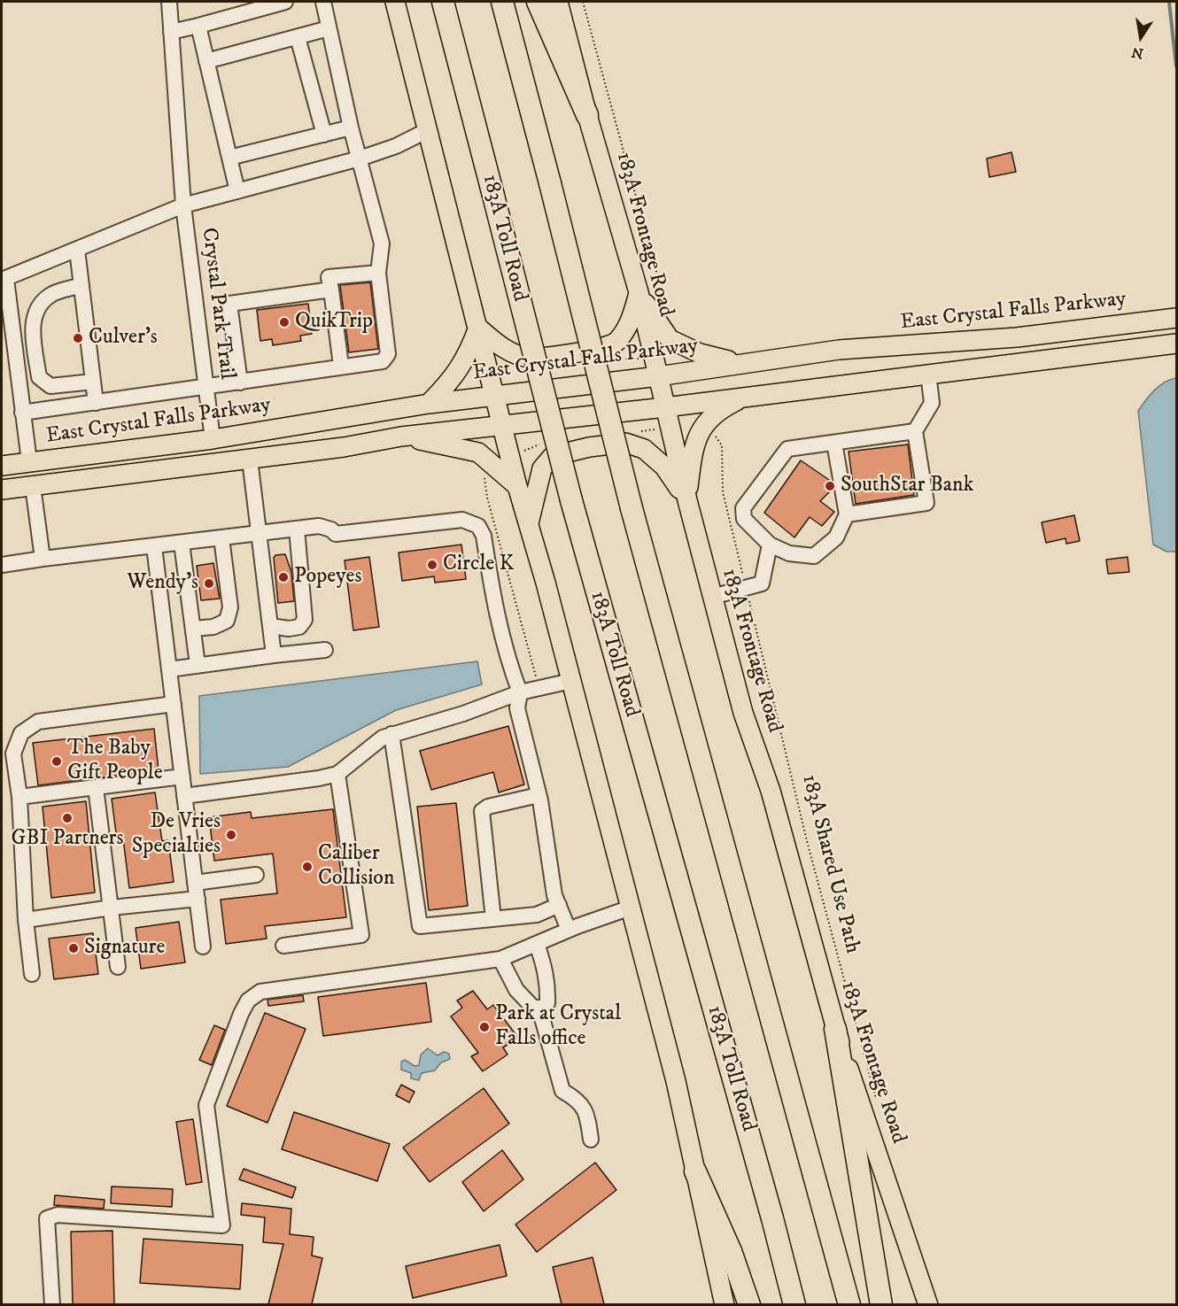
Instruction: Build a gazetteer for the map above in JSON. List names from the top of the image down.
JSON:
{
  "streets": {
    "highway": ["183A Toll Road"],
    "main road": ["183A Frontage Road", "East Crystal Falls Parkway"],
    "street": ["Crystal Park Trail"],
    "path": ["183A Shared Use Path"]
  },
  "crossings": [
    ["183A Frontage Road", "East Crystal Falls Parkway"],
    ["Crystal Park Trail", "East Crystal Falls Parkway"]
  ],
  "places": [
    "QuikTrip",
    "Culver's",
    "SouthStar Bank",
    "Circle K",
    "Popeyes",
    "Wendy's",
    "The Baby Gift People",
    "GBI Partners",
    "De Vries Specialties",
    "Caliber Collision",
    "Signature",
    "Park at Crystal Falls office"
  ],
  "north": "bottom"
}
